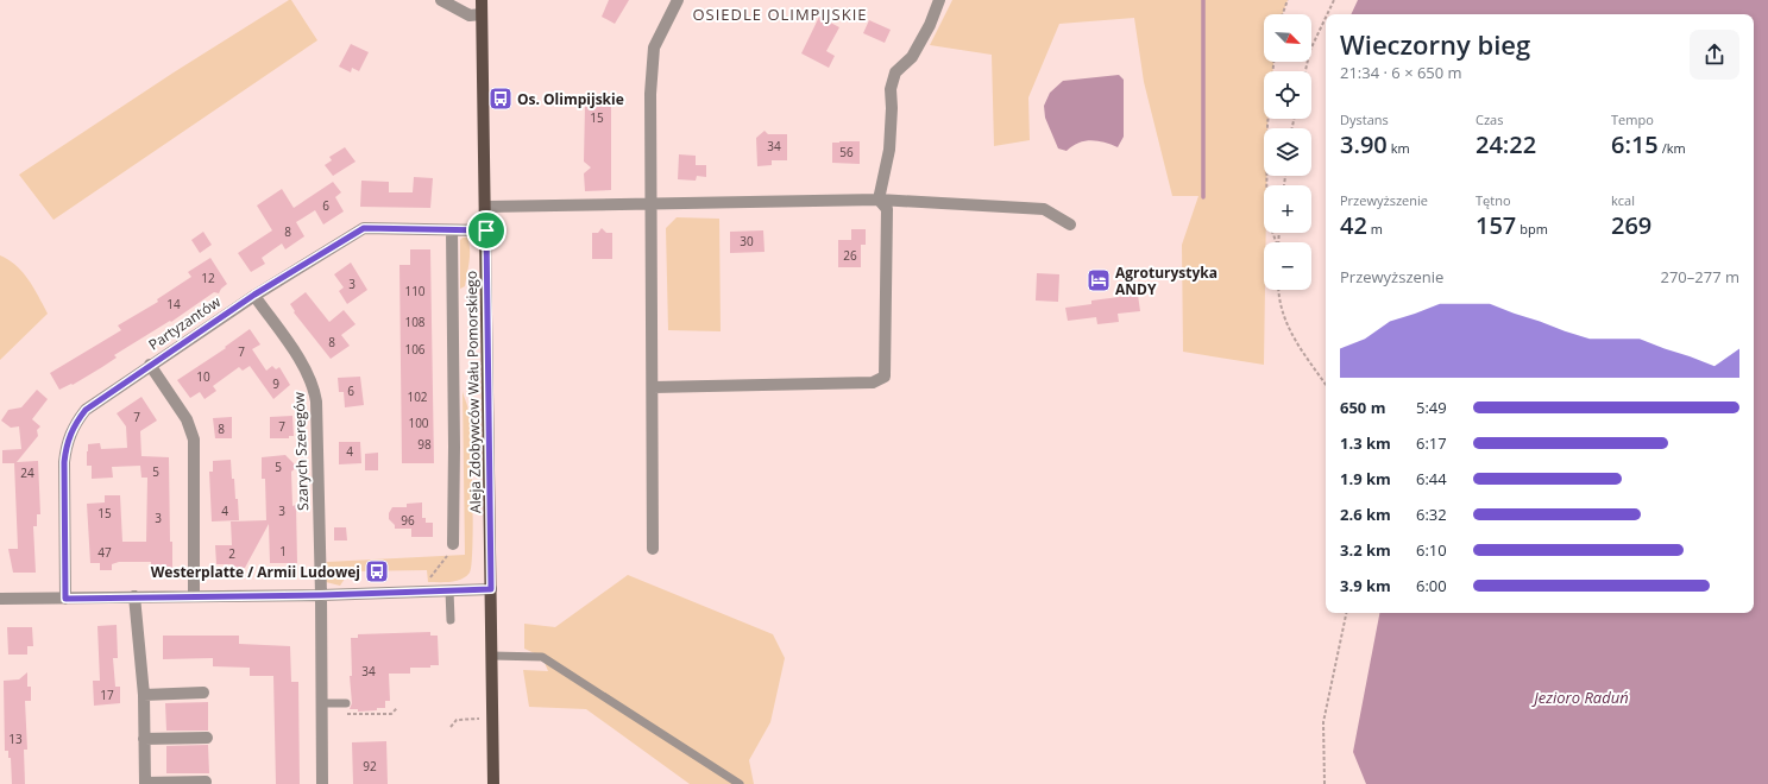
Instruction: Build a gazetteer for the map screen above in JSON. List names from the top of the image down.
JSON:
{
  "streets": {
    "main road": ["Aleja Zdobywców Wału Pomorskiego"],
    "street": ["Partyzantów", "Szarych Szeregów"]
  },
  "crossings": [
    ["Partyzantów", "Aleja Zdobywców Wału Pomorskiego"],
    ["Partyzantów", "Szarych Szeregów"]
  ],
  "districts": ["OSIEDLE OLIMPIJSKIE"],
  "water": ["Jezioro Raduń"],
  "places": {
    "bus stop": ["Os. Olimpijskie", "Westerplatte / Armii Ludowej"],
    "hotel": ["Agroturystyka ANDY"]
  },
  "house_numbers": [
    "15",
    "34",
    "56",
    "6",
    "8",
    "30",
    "26",
    "12",
    "3",
    "110",
    "14",
    "108",
    "8",
    "106",
    "7",
    "10",
    "9",
    "6",
    "102",
    "7",
    "100",
    "7",
    "8",
    "98",
    "4",
    "5",
    "5",
    "24",
    "4",
    "3",
    "15",
    "3",
    "96",
    "1",
    "47",
    "2",
    "34",
    "17",
    "13",
    "92"
  ],
  "north": "bottom right",
  "page": {
    "map_buttons": ["+", "−"],
    "heading": ["Wieczorny bieg", "21:34 · 6 × 650 m"],
    "stats": [
      ["Dystans", "3.90 km"],
      ["Czas", "24:22"],
      ["Tempo", "6:15 /km"],
      ["Przewyższenie", "42 m"],
      ["Tętno", "157 bpm"],
      ["kcal", "269"]
    ],
    "chart": ["Przewyższenie", "270–277 m"],
    "list": [
      {
        "name": "650 m",
        "note": "5:49"
      },
      {
        "name": "1.3 km",
        "note": "6:17"
      },
      {
        "name": "1.9 km",
        "note": "6:44"
      },
      {
        "name": "2.6 km",
        "note": "6:32"
      },
      {
        "name": "3.2 km",
        "note": "6:10"
      },
      {
        "name": "3.9 km",
        "note": "6:00"
      }
    ]
  }
}
